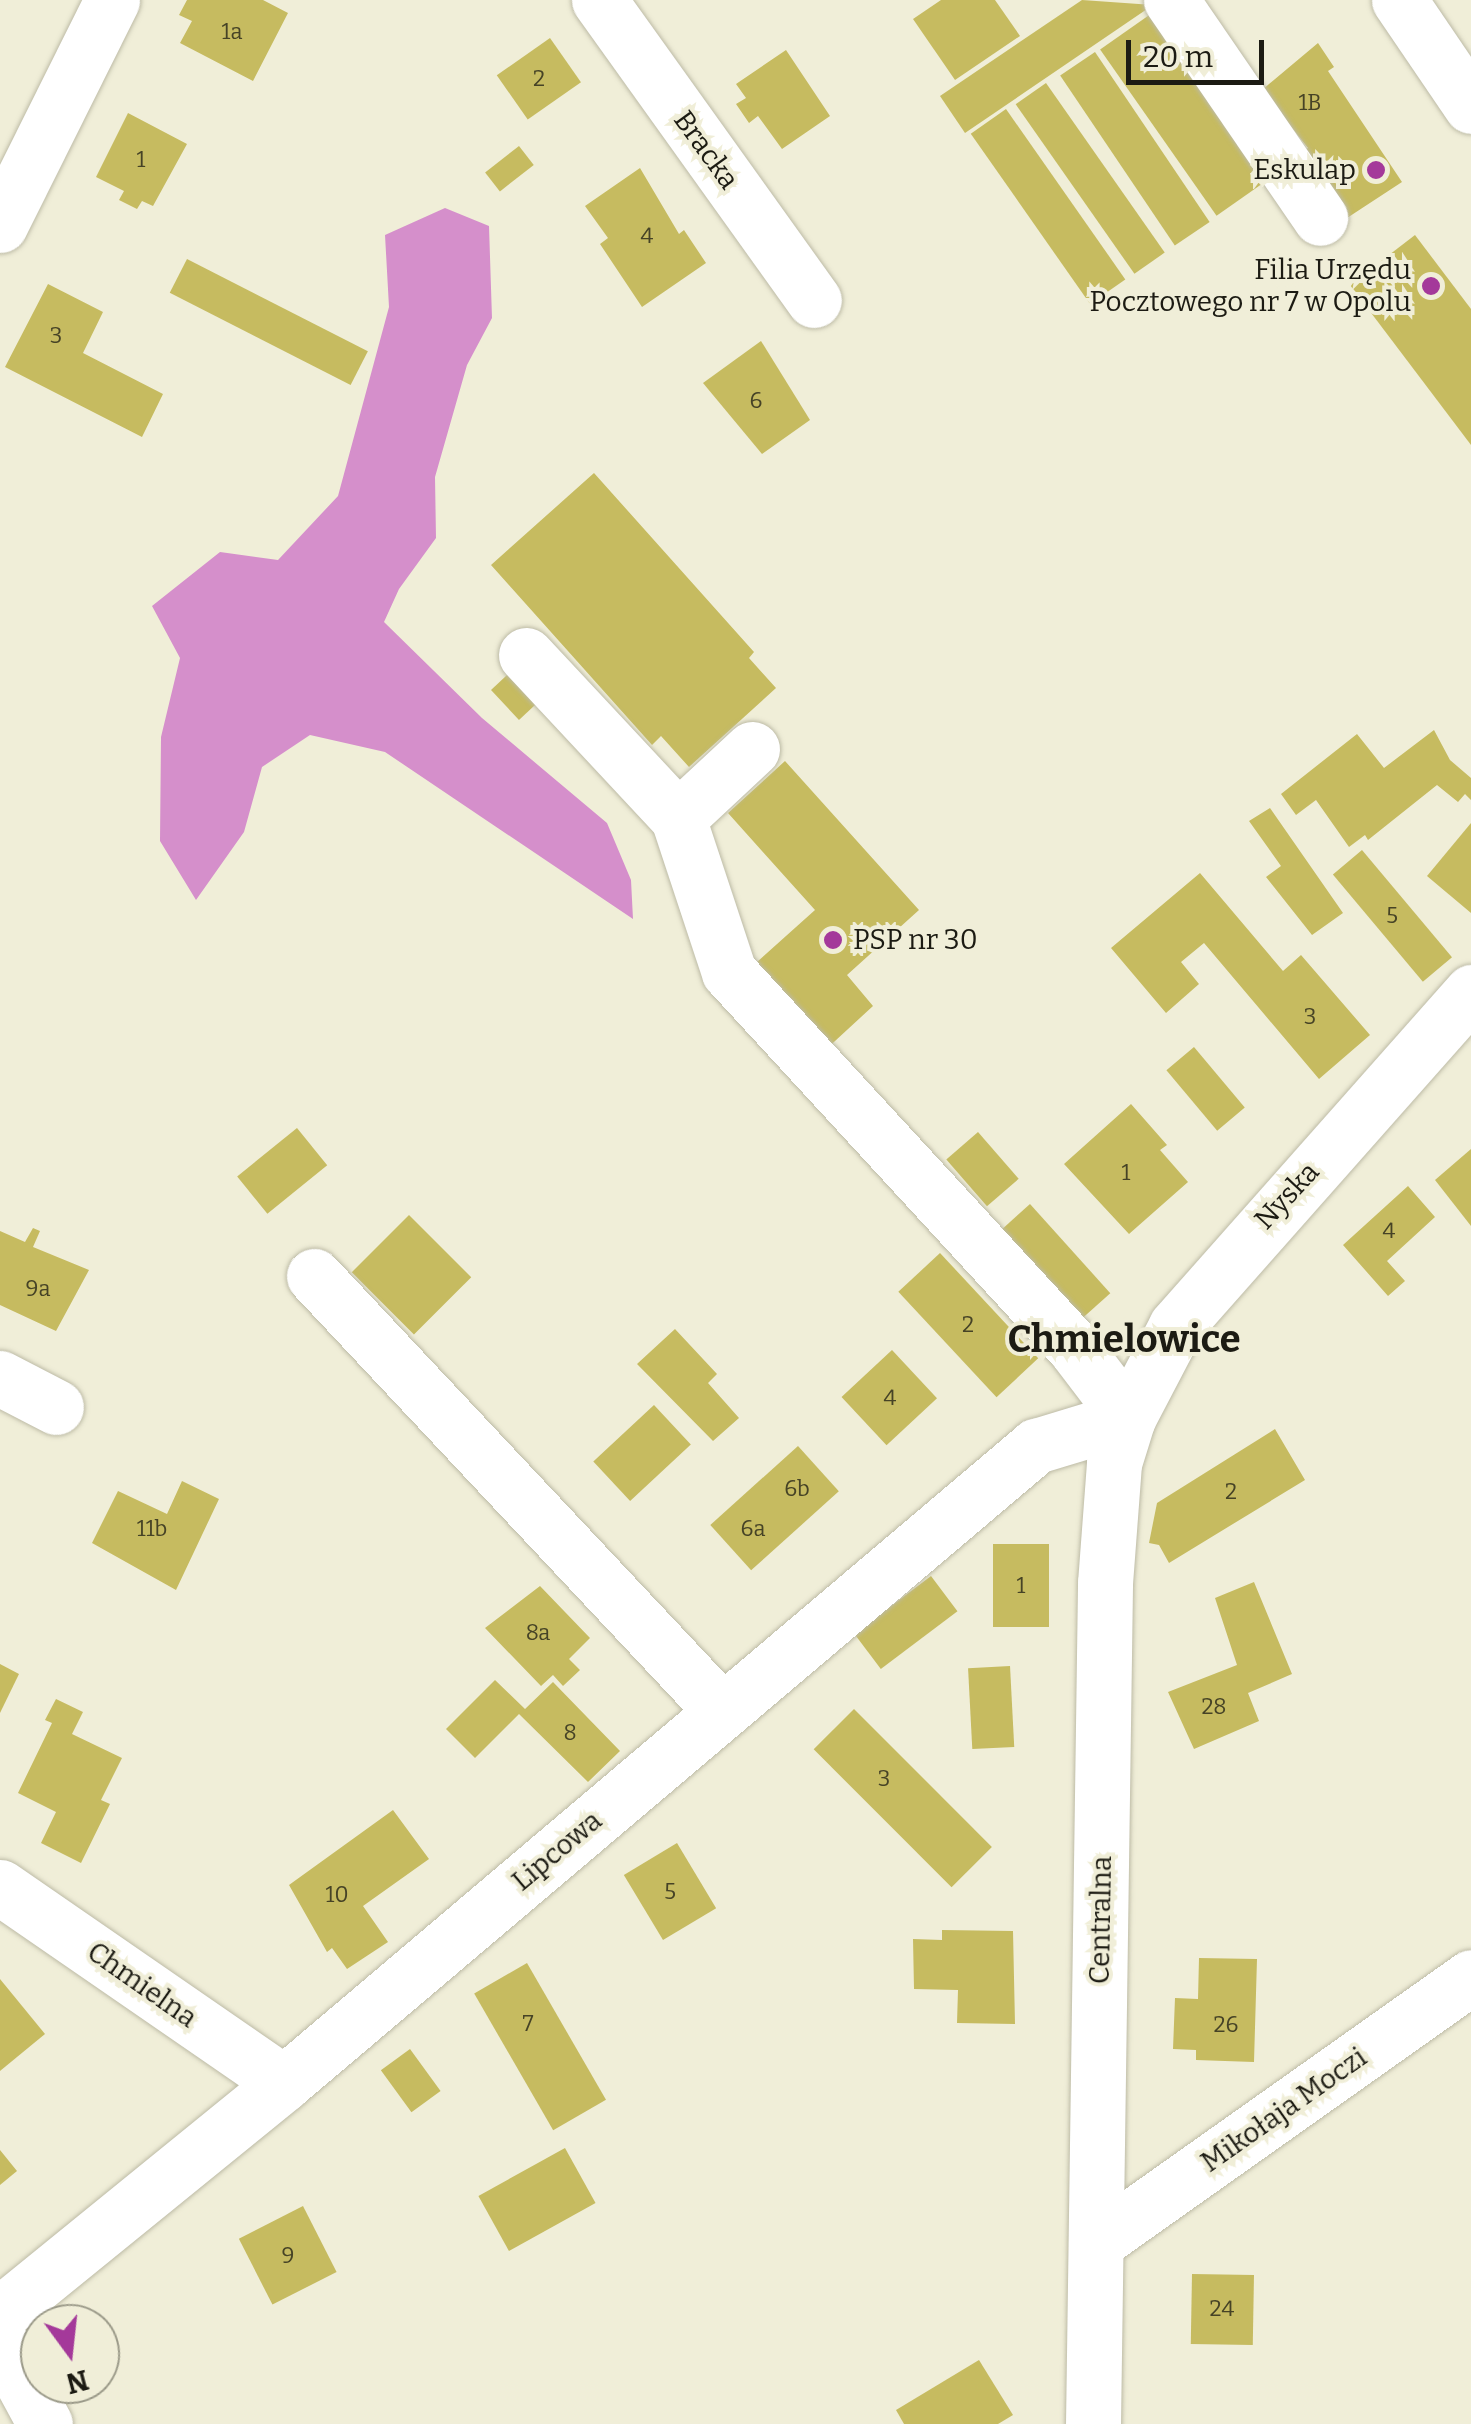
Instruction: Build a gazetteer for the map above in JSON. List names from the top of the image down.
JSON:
{
  "streets": {
    "street": [
      "Bracka",
      "Nyska",
      "Lipcowa",
      "Centralna",
      "Chmielna",
      "Mikołaja Moczi"
    ]
  },
  "crossings": [
    ["Nyska", "Lipcowa"],
    ["Nyska", "Centralna"],
    ["Lipcowa", "Centralna"],
    ["Lipcowa", "Chmielna"],
    ["Centralna", "Mikołaja Moczi"]
  ],
  "districts": ["Chmielowice"],
  "places": ["Eskulap", "Filia Urzędu Pocztowego nr 7 w Opolu", "PSP nr 30"],
  "house_numbers": [
    "1a",
    "2",
    "1B",
    "1",
    "4",
    "3",
    "6",
    "5",
    "3",
    "1",
    "4",
    "9a",
    "2",
    "4",
    "6b",
    "2",
    "11b",
    "6a",
    "1",
    "8a",
    "28",
    "8",
    "3",
    "5",
    "10",
    "7",
    "26",
    "9",
    "24"
  ],
  "scale_bar": "20 m",
  "north": "bottom"
}
